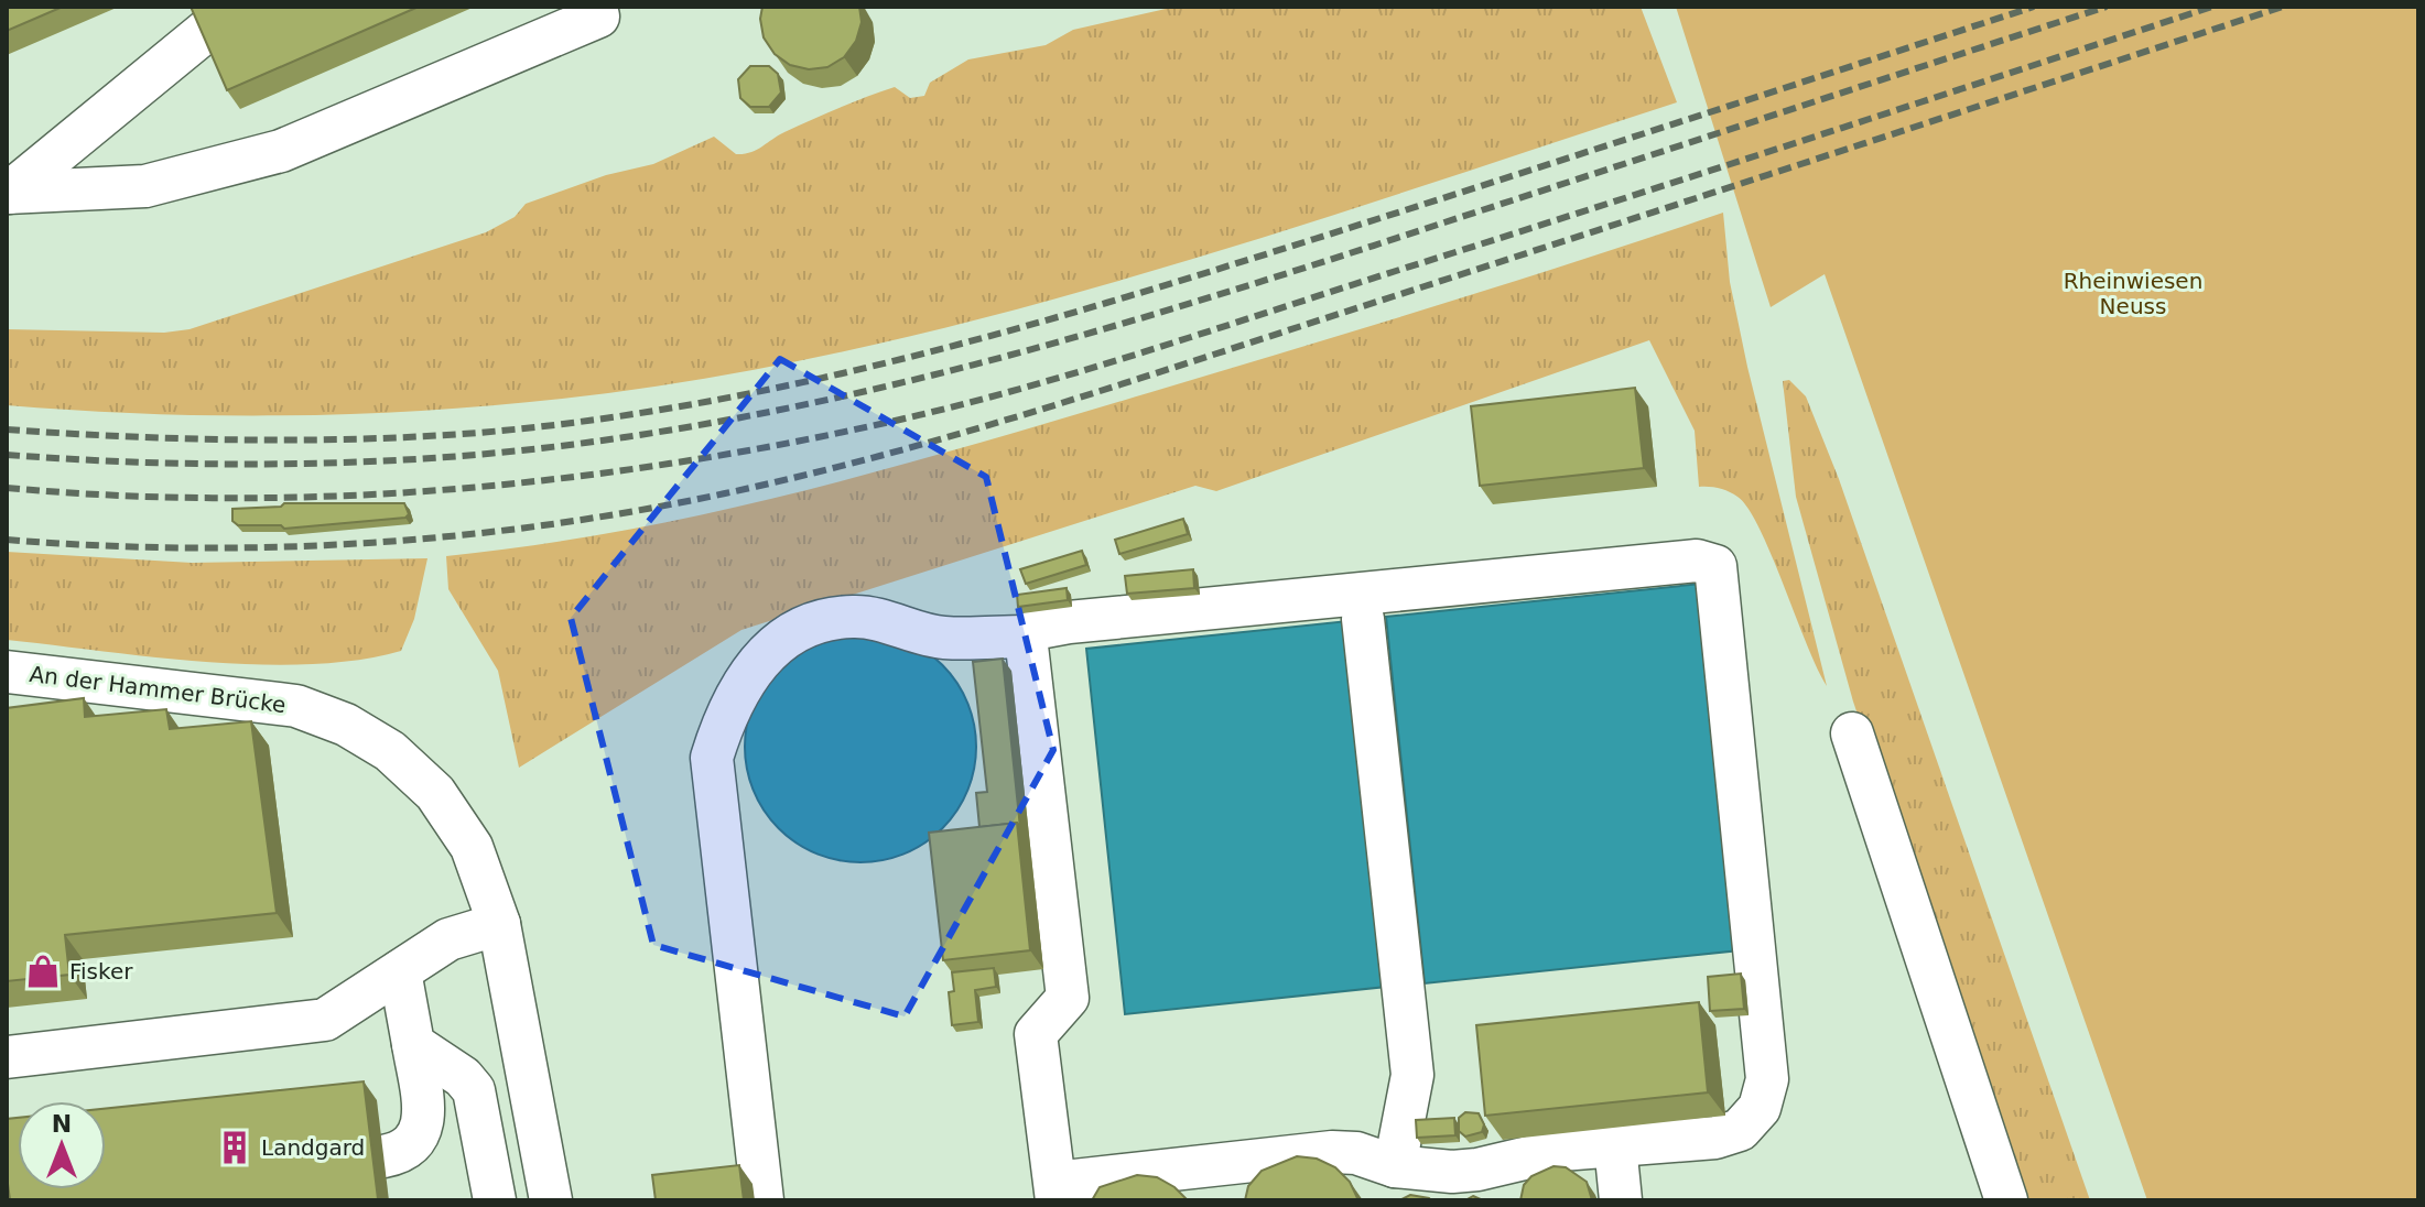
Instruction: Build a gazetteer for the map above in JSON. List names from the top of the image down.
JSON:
{
  "streets": {
    "street": ["An der Hammer Brücke"]
  },
  "parks": ["Rheinwiesen Neuss"],
  "places": {
    "shop": ["Fisker"],
    "building": ["Landgard"]
  },
  "north": "top"
}
